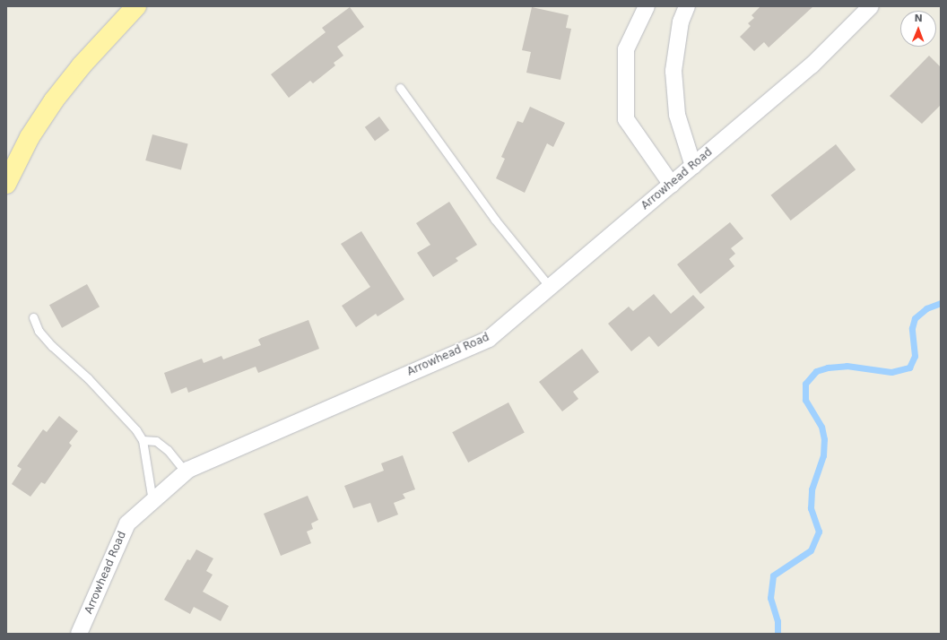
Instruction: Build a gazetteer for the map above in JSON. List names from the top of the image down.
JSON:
{
  "streets": {
    "street": ["Arrowhead Road"]
  },
  "north": "top"
}
